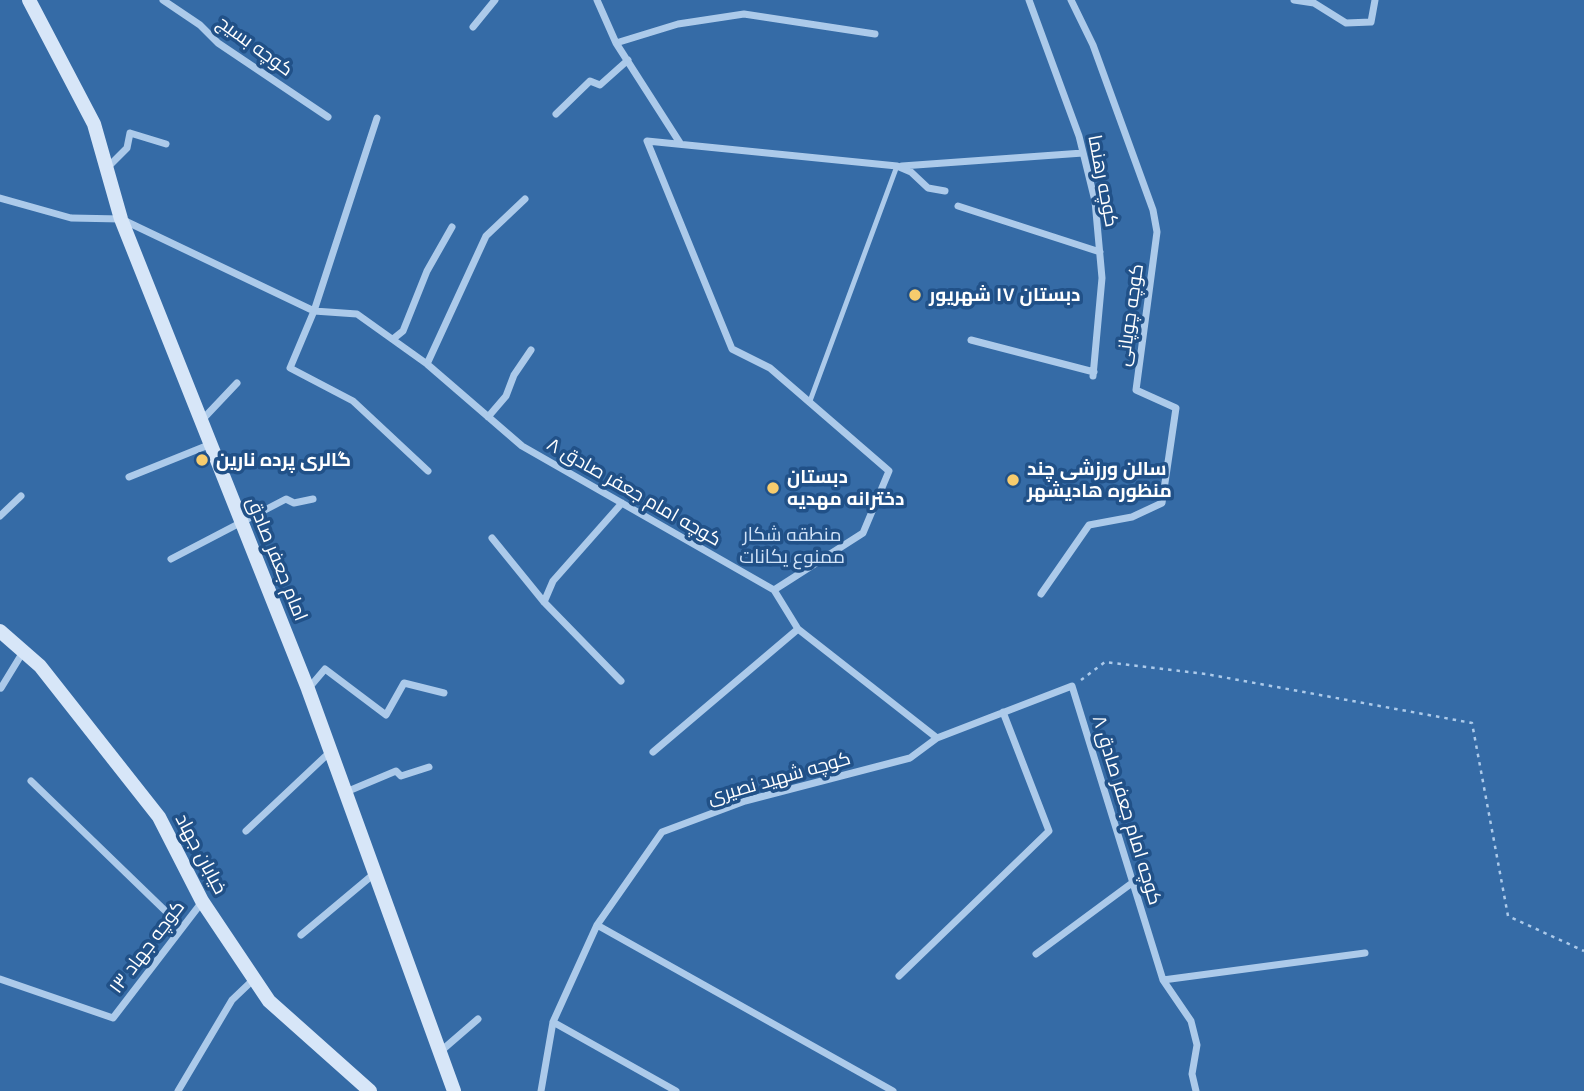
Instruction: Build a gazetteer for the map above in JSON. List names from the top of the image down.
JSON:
{
  "streets": {
    "main road": ["امام جعفر صادق", "خیابان جهاد"],
    "street": [
      "کوچه بسیج",
      "کوچه رهنما",
      "کوچه چوپانی",
      "کوچه امام جعفر صادق ۸",
      "کوچه شهید نصیری",
      "کوچه جهاد ۱۳"
    ]
  },
  "crossings": [
    ["کوچه امام جعفر صادق ۸", "امام جعفر صادق"],
    ["کوچه امام جعفر صادق ۸", "کوچه شهید نصیری"],
    ["خیابان جهاد", "کوچه جهاد ۱۳"]
  ],
  "parks": ["منطقه شکار ممنوع یکانات"],
  "places": [
    "دبستان ۱۷ شهریور",
    "گالری پرده نارین",
    "سالن ورزشی چند منظوره هادیشهر",
    "دبستان دخترانه مهدیه"
  ]
}
